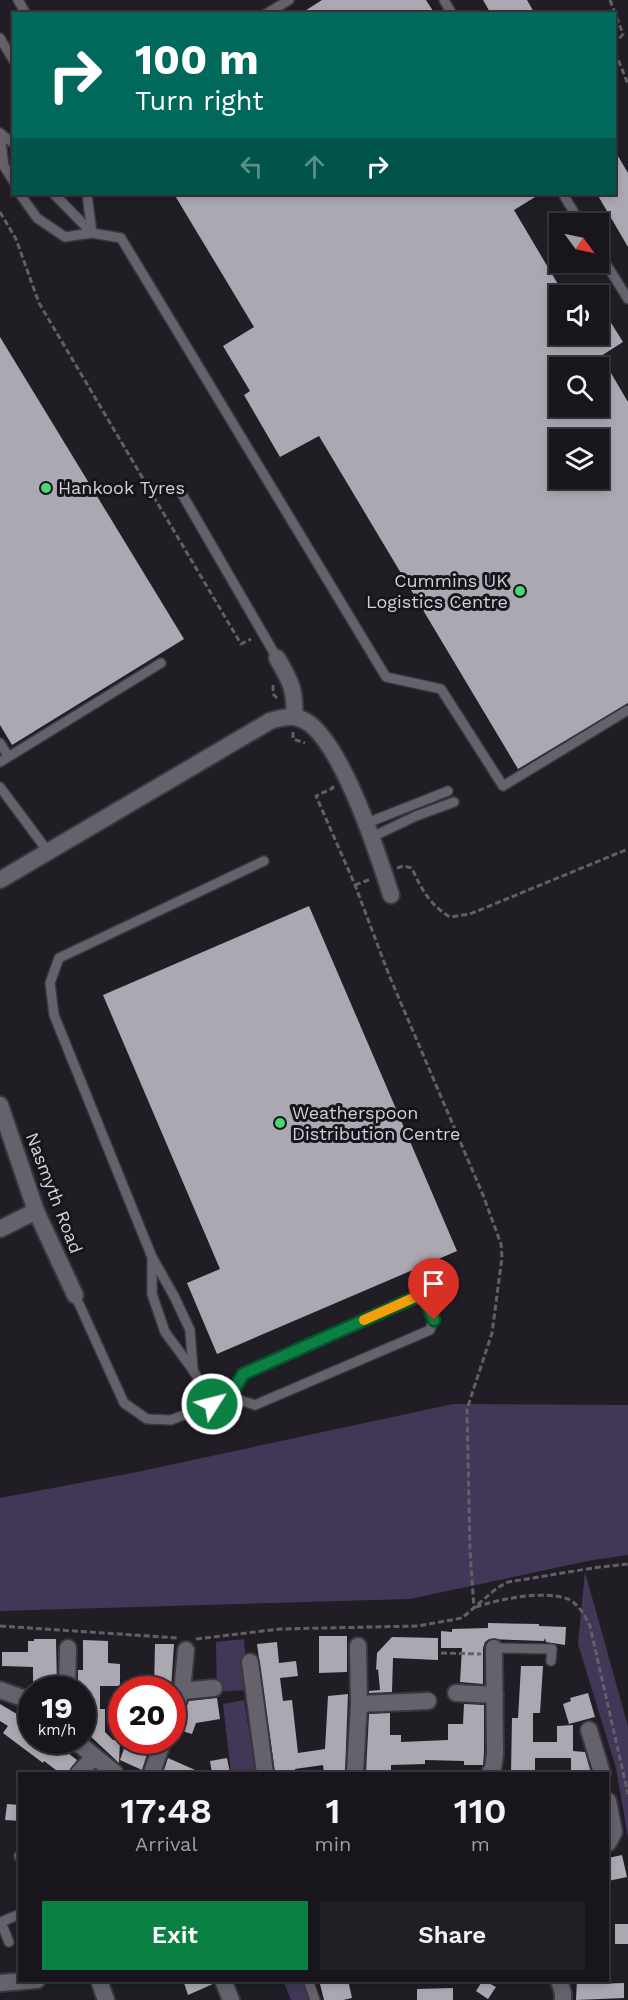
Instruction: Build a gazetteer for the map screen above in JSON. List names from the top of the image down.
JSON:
{
  "streets": {
    "street": ["Nasmyth Road"]
  },
  "places": ["Hankook Tyres", "Cummins UK Logistics Centre", "Weatherspoon Distribution Centre"],
  "north": "bottom right",
  "page": {
    "turn": ["100 m", "Turn right"],
    "speed": "19 km/h",
    "limit": "20",
    "eta": [
      "17:48",
      "Arrival",
      "1",
      "min",
      "110",
      "m"
    ],
    "buttons": ["Exit", "Share"]
  }
}
